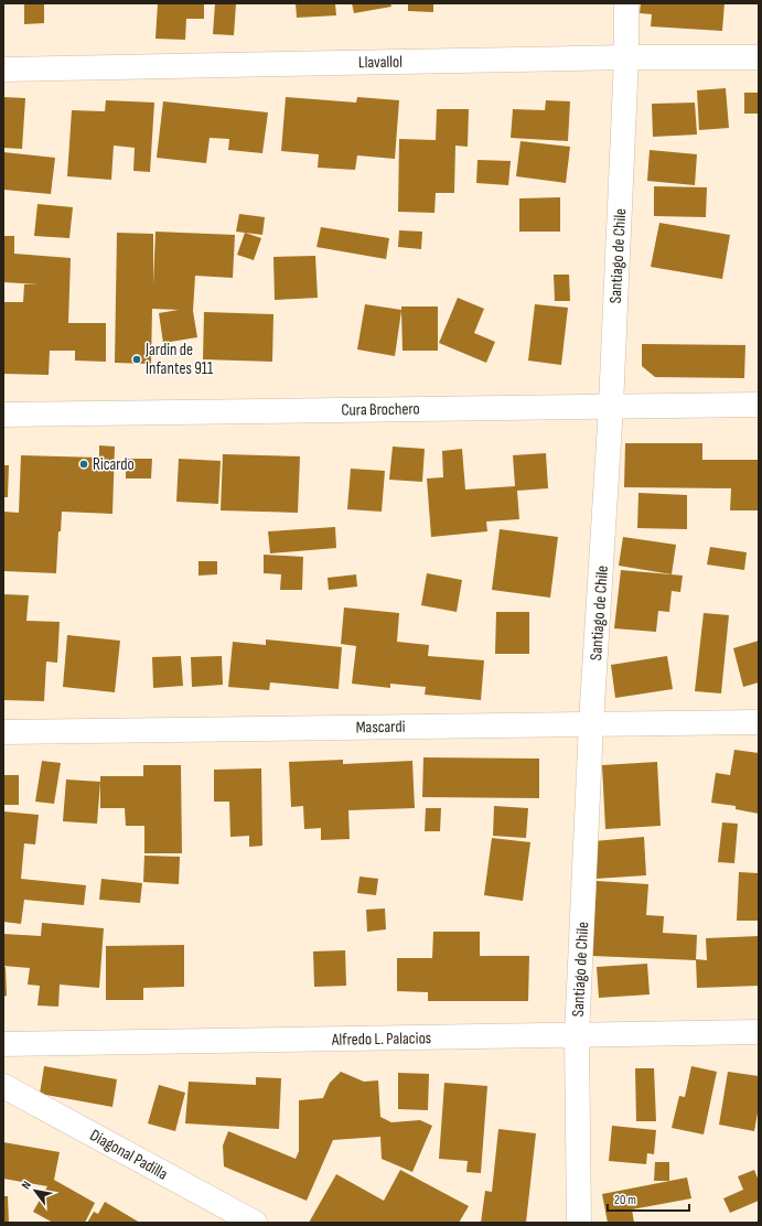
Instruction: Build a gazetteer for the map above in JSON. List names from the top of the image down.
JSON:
{
  "streets": {
    "street": [
      "Llavallol",
      "Santiago de Chile",
      "Cura Brochero",
      "Mascardi",
      "Alfredo L. Palacios",
      "Diagonal Padilla"
    ]
  },
  "crossings": [
    ["Llavallol", "Santiago de Chile"],
    ["Santiago de Chile", "Cura Brochero"],
    ["Santiago de Chile", "Mascardi"],
    ["Santiago de Chile", "Alfredo L. Palacios"]
  ],
  "places": ["Jardin de Infantes 911", "Ricardo"],
  "scale_bar": "20 m",
  "north": "top left"
}
